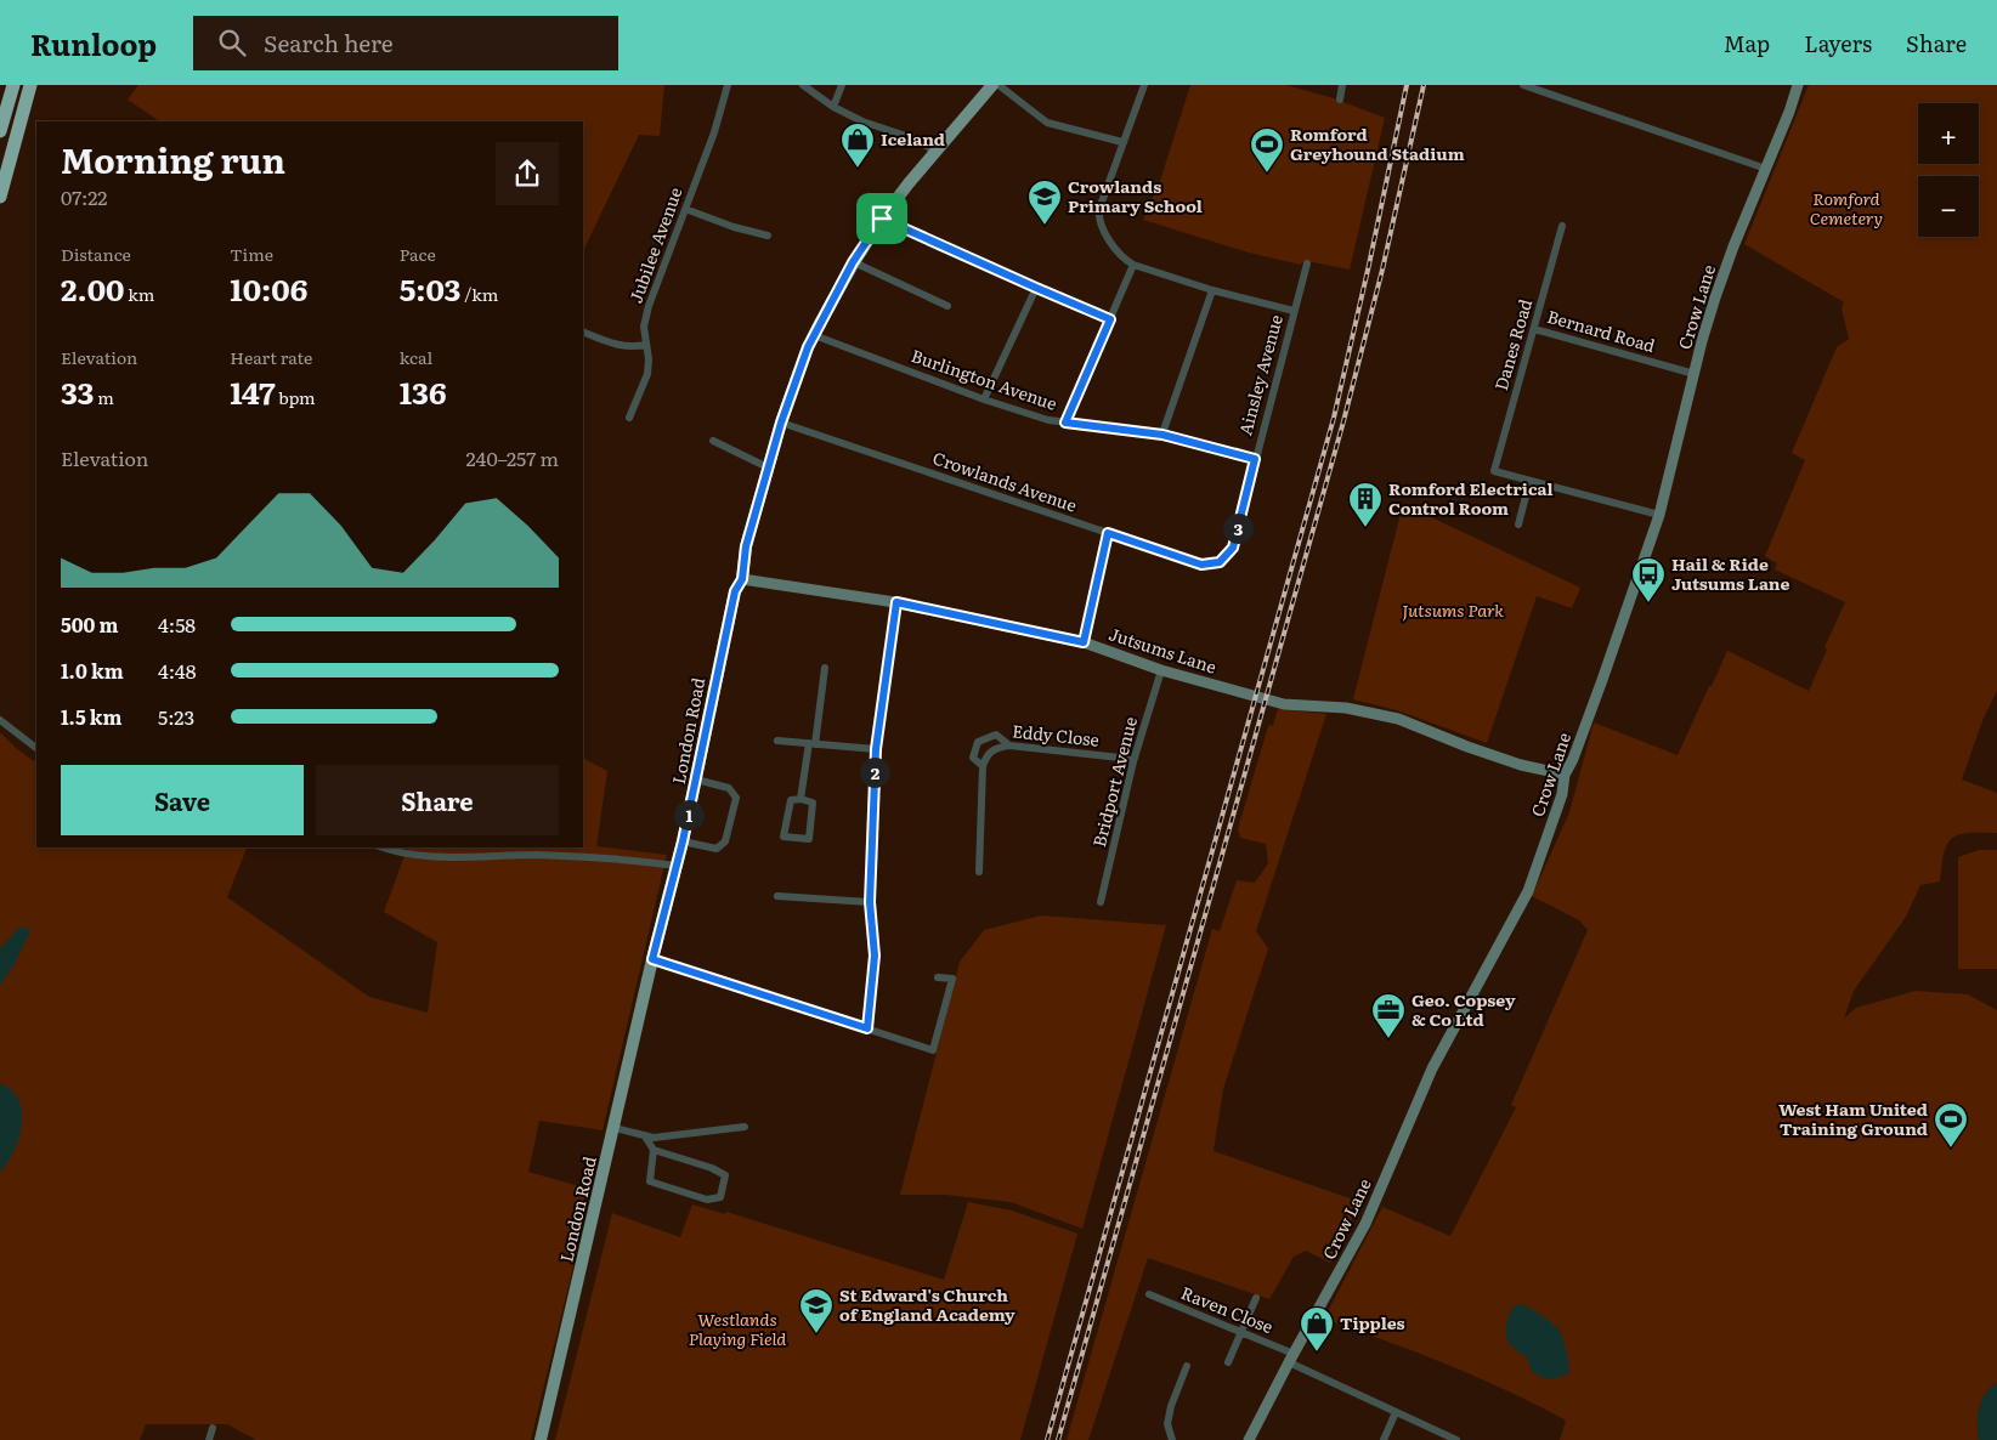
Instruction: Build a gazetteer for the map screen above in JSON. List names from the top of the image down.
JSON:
{
  "streets": {
    "main road": ["London Road"],
    "street": [
      "Jubilee Avenue",
      "Crow Lane",
      "Bernard Road",
      "Danes Road",
      "Ainsley Avenue",
      "Burlington Avenue",
      "Crowlands Avenue",
      "Jutsums Lane",
      "Eddy Close",
      "Bridport Avenue",
      "Raven Close"
    ]
  },
  "crossings": [
    ["Crow Lane", "Bernard Road"],
    ["Crow Lane", "Jutsums Lane"],
    ["Crow Lane", "Raven Close"],
    ["Bernard Road", "Danes Road"],
    ["Ainsley Avenue", "Burlington Avenue"],
    ["Ainsley Avenue", "Crowlands Avenue"],
    ["Burlington Avenue", "London Road"],
    ["Crowlands Avenue", "London Road"],
    ["Jutsums Lane", "London Road"],
    ["Jutsums Lane", "Bridport Avenue"],
    ["Eddy Close", "Bridport Avenue"]
  ],
  "parks": ["Romford Cemetery", "Jutsums Park", "Westlands Playing Field"],
  "places": {
    "shop": ["Iceland", "Tipples"],
    "sports": ["Romford Greyhound Stadium", "West Ham United Training Ground"],
    "school or university": ["Crowlands Primary School", "St Edward's Church of England Academy"],
    "building": ["Romford Electrical Control Room"],
    "bus stop": ["Hail & Ride Jutsums Lane"],
    "office": ["Geo. Copsey & Co Ltd"]
  },
  "page": {
    "header": "Runloop",
    "search": "Search here",
    "nav": ["Map", "Layers", "Share"],
    "map_buttons": ["+", "−"],
    "heading": ["Morning run", "07:22"],
    "stats": [
      ["Distance", "2.00 km"],
      ["Time", "10:06"],
      ["Pace", "5:03 /km"],
      ["Elevation", "33 m"],
      ["Heart rate", "147 bpm"],
      ["kcal", "136"]
    ],
    "chart": ["Elevation", "240–257 m"],
    "pins": ["3", "2", "1"],
    "list": [
      {
        "name": "500 m",
        "note": "4:58"
      },
      {
        "name": "1.0 km",
        "note": "4:48"
      },
      {
        "name": "1.5 km",
        "note": "5:23"
      }
    ],
    "buttons": ["Save", "Share"]
  }
}
